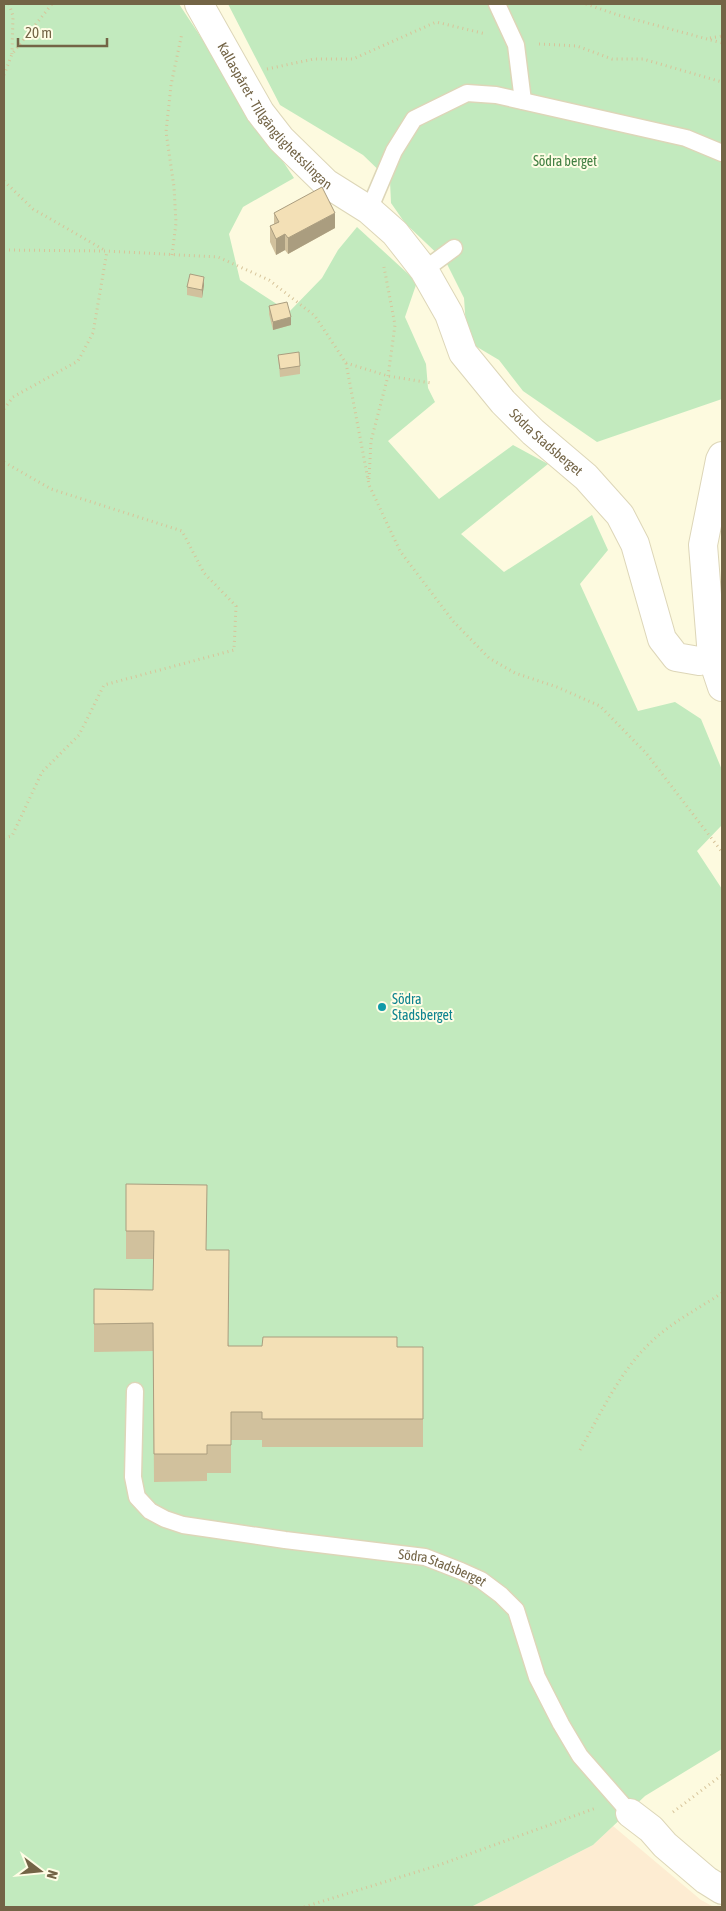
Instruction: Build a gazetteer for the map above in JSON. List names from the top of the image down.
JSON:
{
  "streets": {
    "street": ["Kallaspåret - Tillgänglighetsslingan", "Södra Stadsberget"]
  },
  "crossings": [
    ["Kallaspåret - Tillgänglighetsslingan", "Södra Stadsberget"]
  ],
  "parks": ["Södra berget"],
  "places": ["Södra Stadsberget"],
  "scale_bar": "20 m",
  "north": "right"
}
